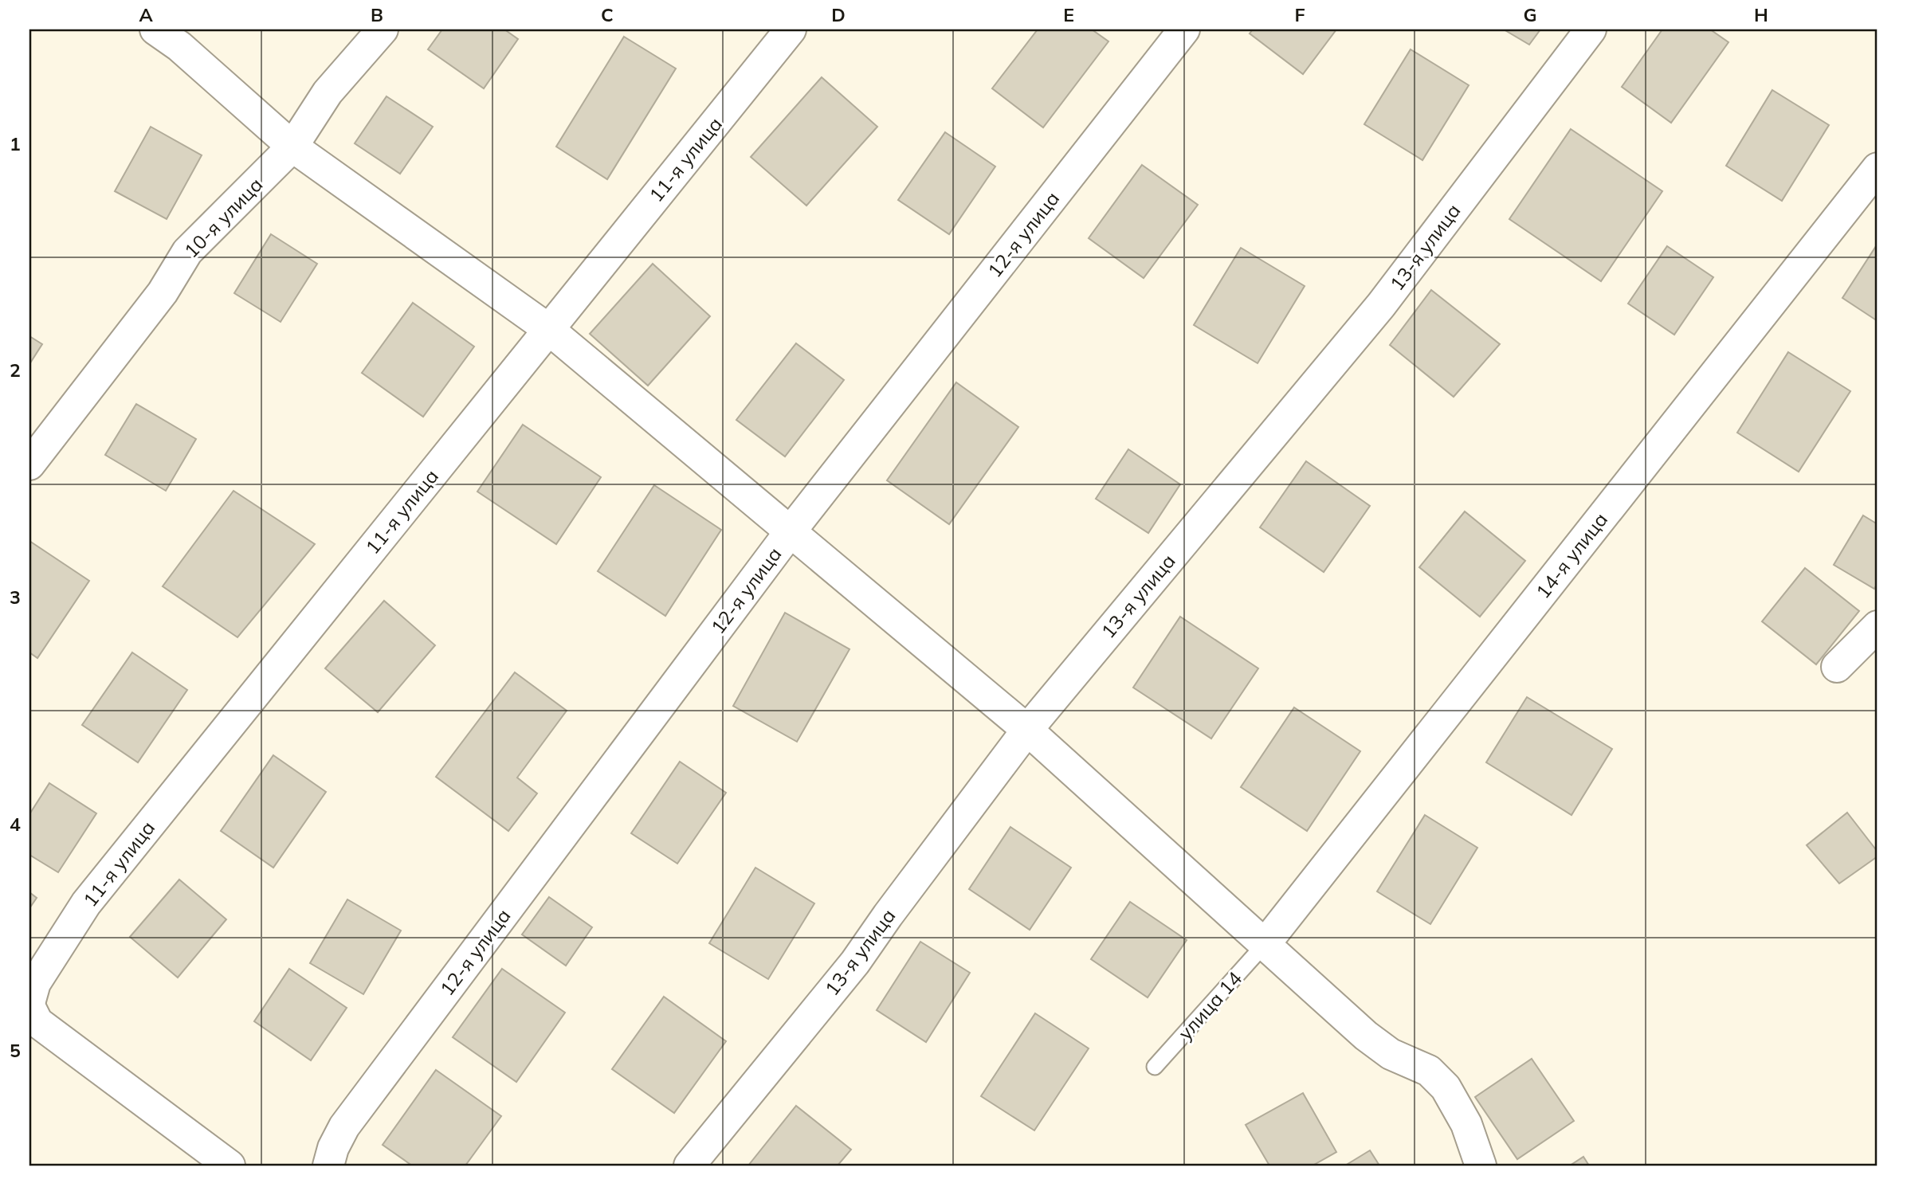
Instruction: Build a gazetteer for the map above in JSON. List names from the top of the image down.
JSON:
{
  "streets": {
    "street": [
      "11-я улица",
      "10-я улица",
      "12-я улица",
      "13-я улица",
      "14-я улица"
    ],
    "lane": ["улица 14"]
  },
  "crossings": [
    ["14-я улица", "улица 14"]
  ],
  "grid": {
    "columns": [
      "A",
      "B",
      "C",
      "D",
      "E",
      "F",
      "G",
      "H"
    ],
    "rows": [
      "1",
      "2",
      "3",
      "4",
      "5"
    ]
  }
}
